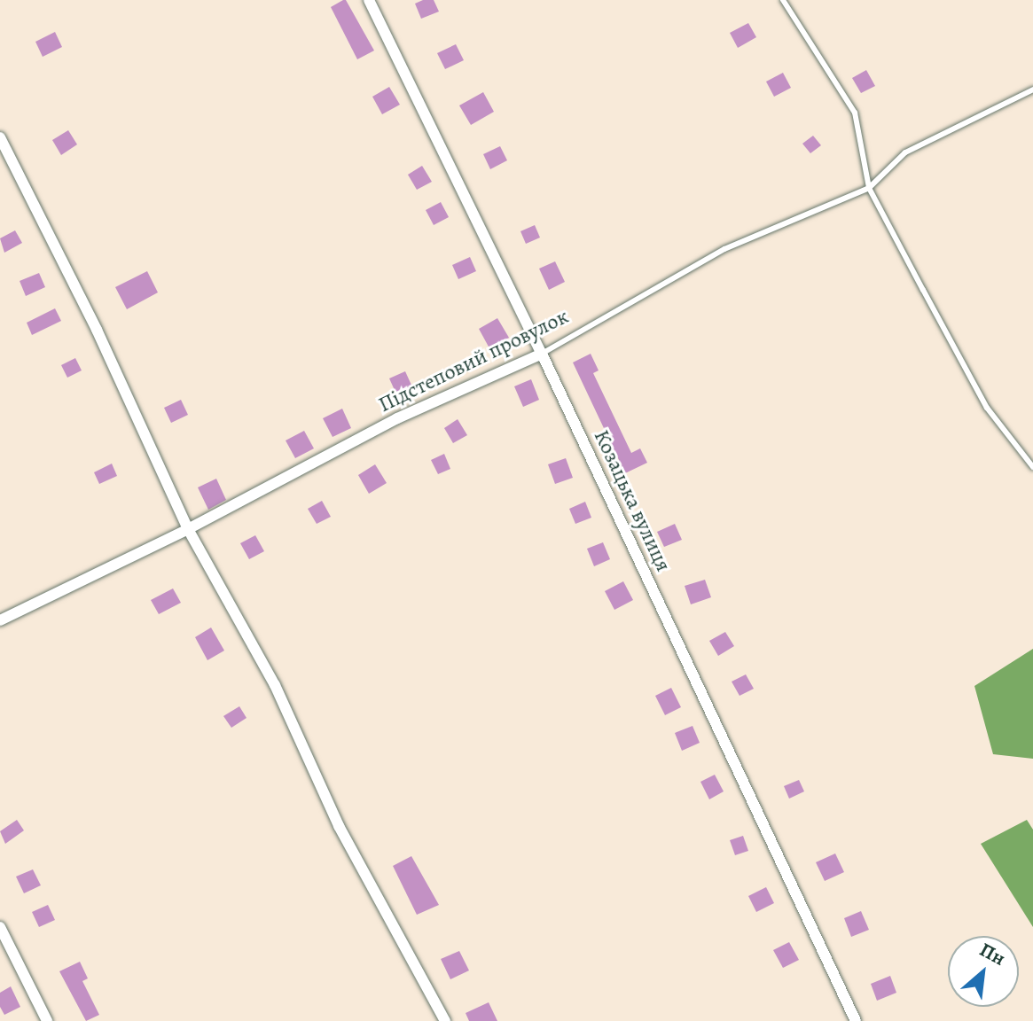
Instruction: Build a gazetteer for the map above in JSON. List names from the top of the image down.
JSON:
{
  "streets": {
    "street": ["Підстеповий провулок", "Козацька вулиця"]
  },
  "crossings": [
    ["Підстеповий провулок", "Козацька вулиця"]
  ],
  "north": "top right"
}
